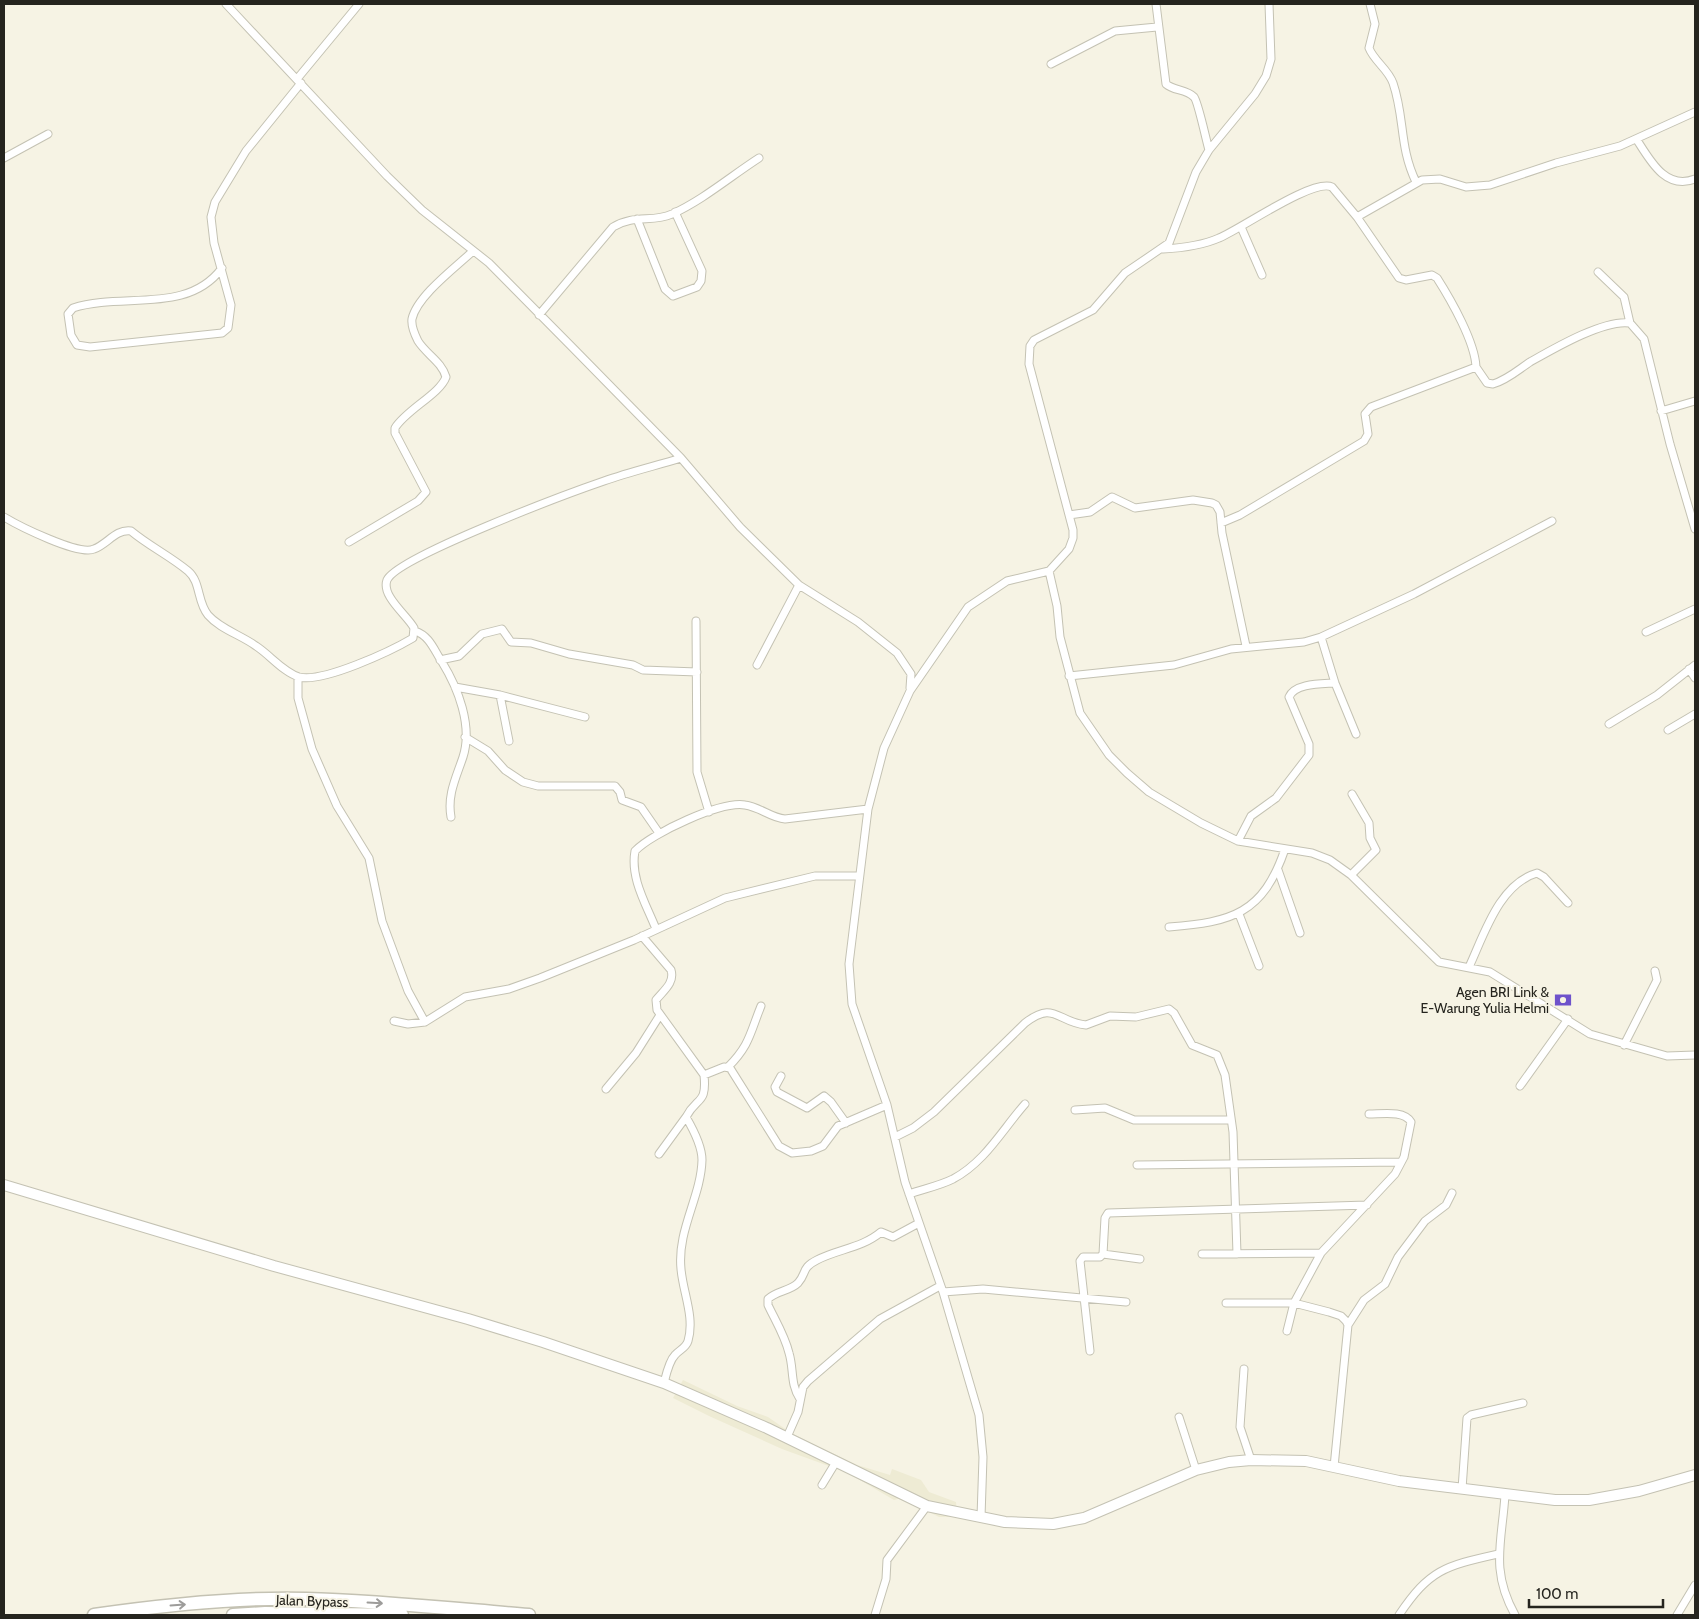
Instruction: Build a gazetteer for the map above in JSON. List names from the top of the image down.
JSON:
{
  "streets": {
    "highway": ["Jalan Bypass"]
  },
  "places": {
    "bank": ["Agen BRI Link & E-Warung Yulia Helmi"]
  },
  "scale_bar": "100 m"
}
